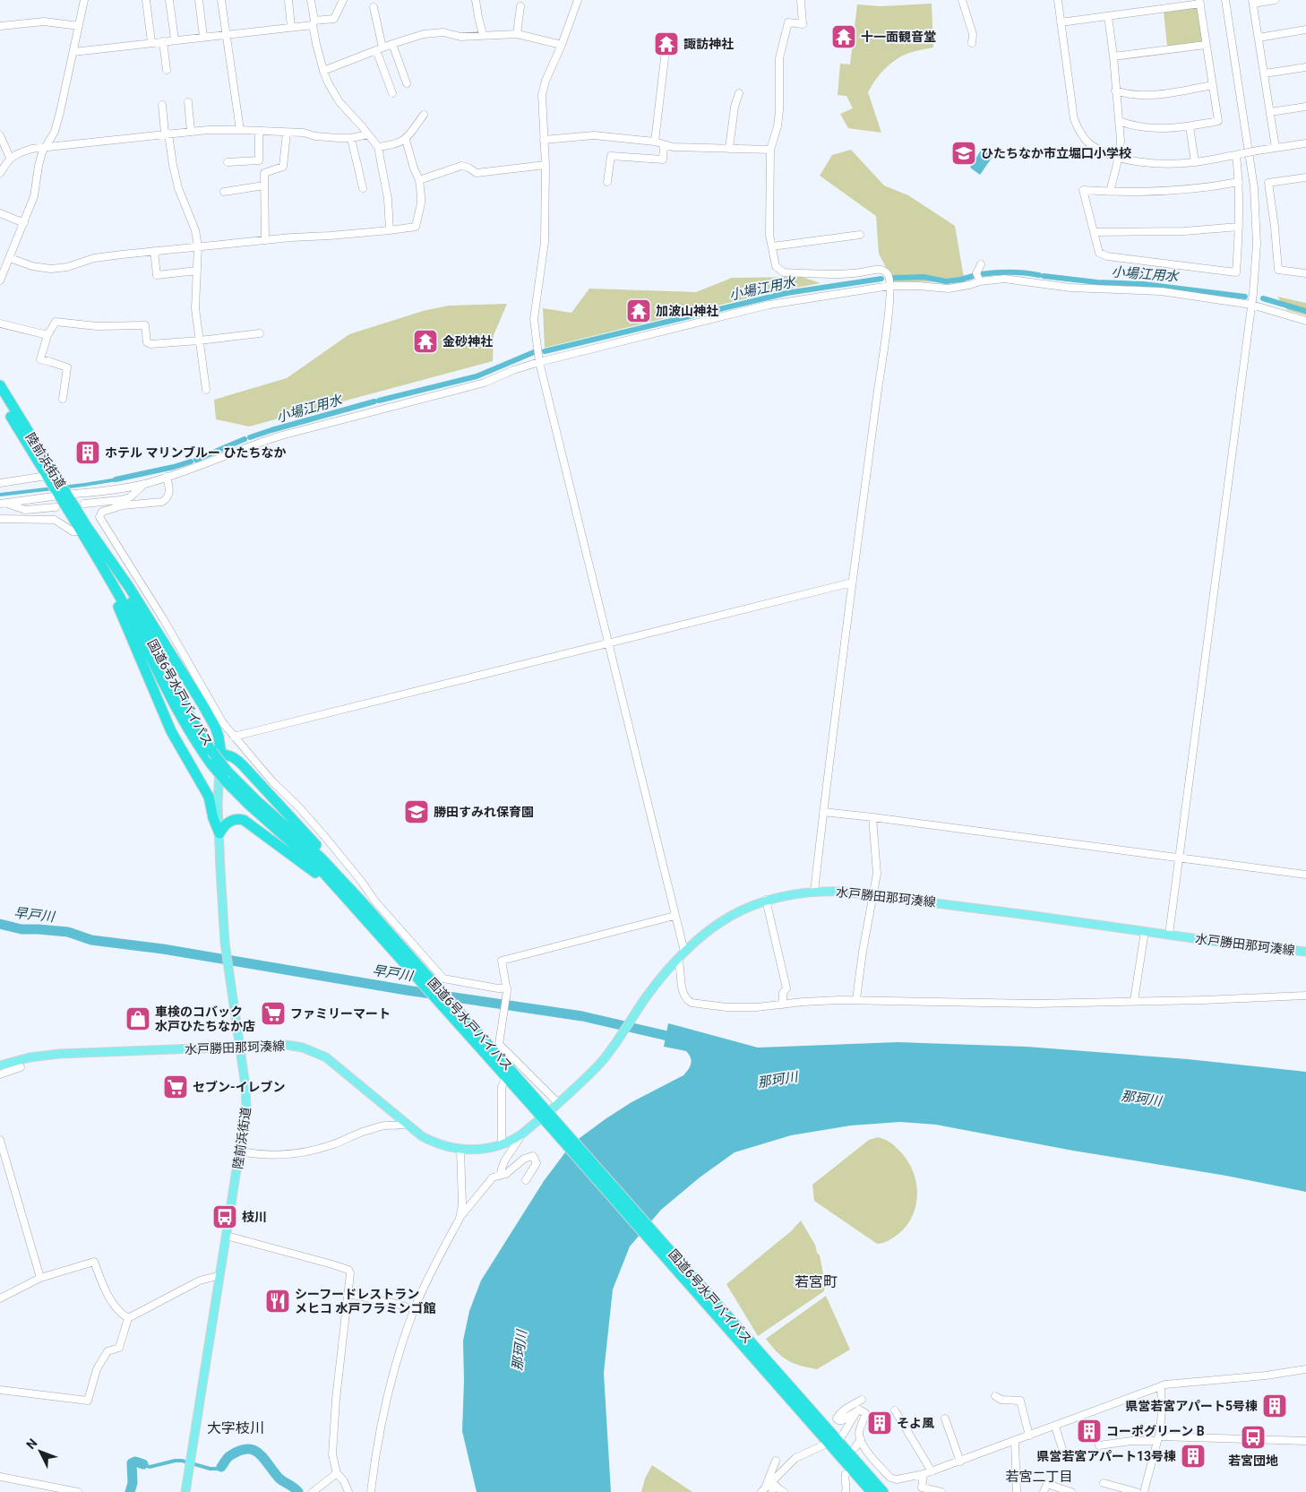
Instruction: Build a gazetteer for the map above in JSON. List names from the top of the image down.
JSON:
{
  "streets": {
    "highway": ["陸前浜街道", "国道6号水戸バイパス"],
    "main road": ["水戸勝田那珂湊線"]
  },
  "crossings": [
    ["陸前浜街道", "国道6号水戸バイパス"],
    ["陸前浜街道", "水戸勝田那珂湊線"]
  ],
  "districts": ["若宮町", "大字枝川", "若宮二丁目"],
  "water": ["小場江用水", "早戸川", "那珂川"],
  "places": {
    "temple": [
      "十一面観音堂",
      "諏訪神社",
      "加波山神社",
      "金砂神社"
    ],
    "school or university": ["ひたちなか市立堀口小学校", "勝田すみれ保育園"],
    "building": [
      "ホテル マリンブルー ひたちなか",
      "県営若宮アパート5号棟",
      "そよ風",
      "コーポグリーン B",
      "県営若宮アパート13号棟"
    ],
    "supermarket": ["ファミリーマート", "セブン-イレブン"],
    "shop": ["車検のコバック 水戸ひたちなか店"],
    "bus stop": ["枝川", "若宮団地"],
    "restaurant": ["シーフードレストラン メヒコ 水戸フラミンゴ館"]
  },
  "north": "top left"
}
